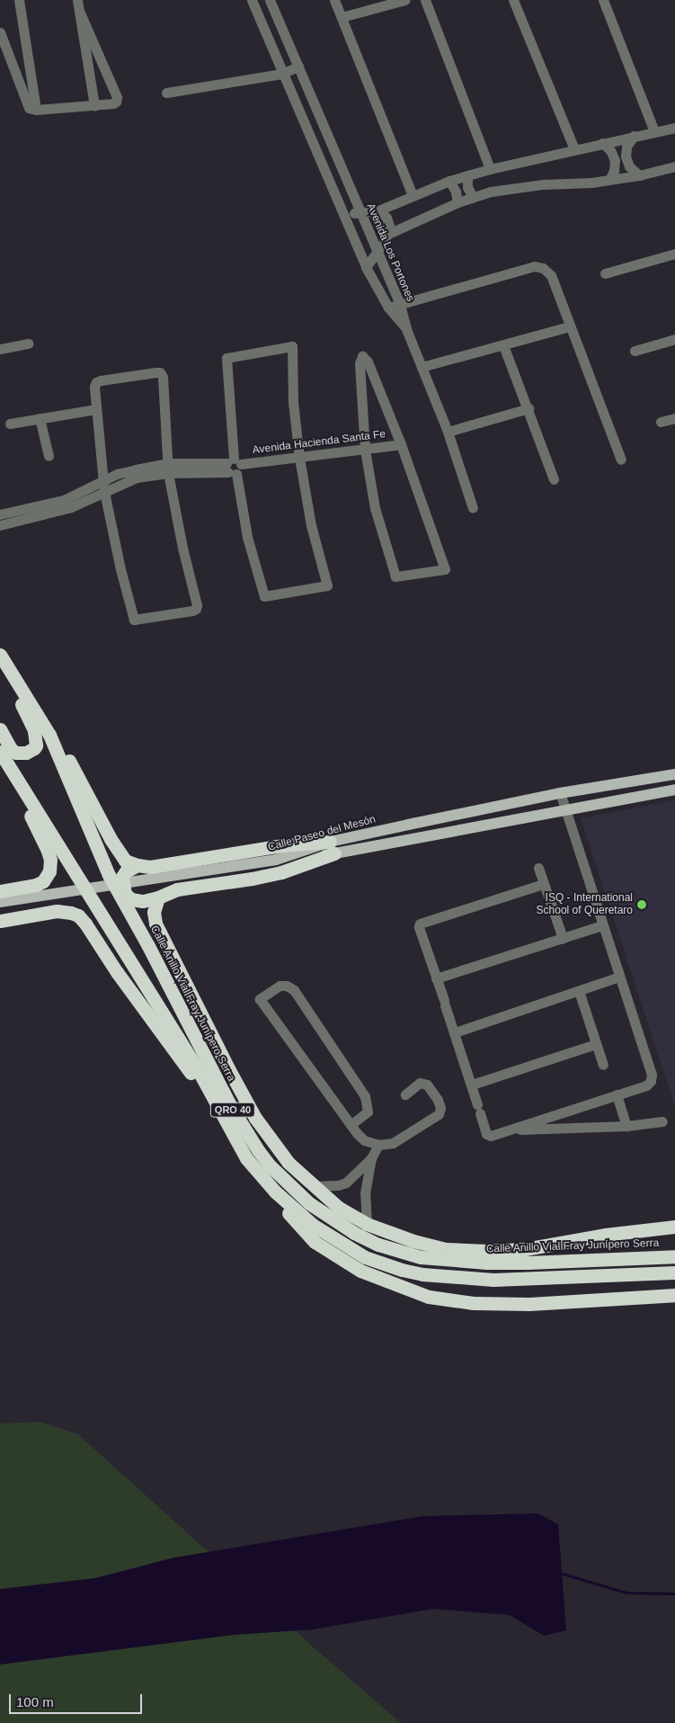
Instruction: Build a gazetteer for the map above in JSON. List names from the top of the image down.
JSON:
{
  "streets": {
    "highway": ["Calle Anillo Vial Fray Junípero Serra", "QRO 40"],
    "main road": ["Calle Paseo del Mesón"],
    "street": ["Avenida Los Portones", "Avenida Hacienda Santa Fe"]
  },
  "places": ["ISQ - International School of Queretaro"],
  "scale_bar": "100 m"
}
